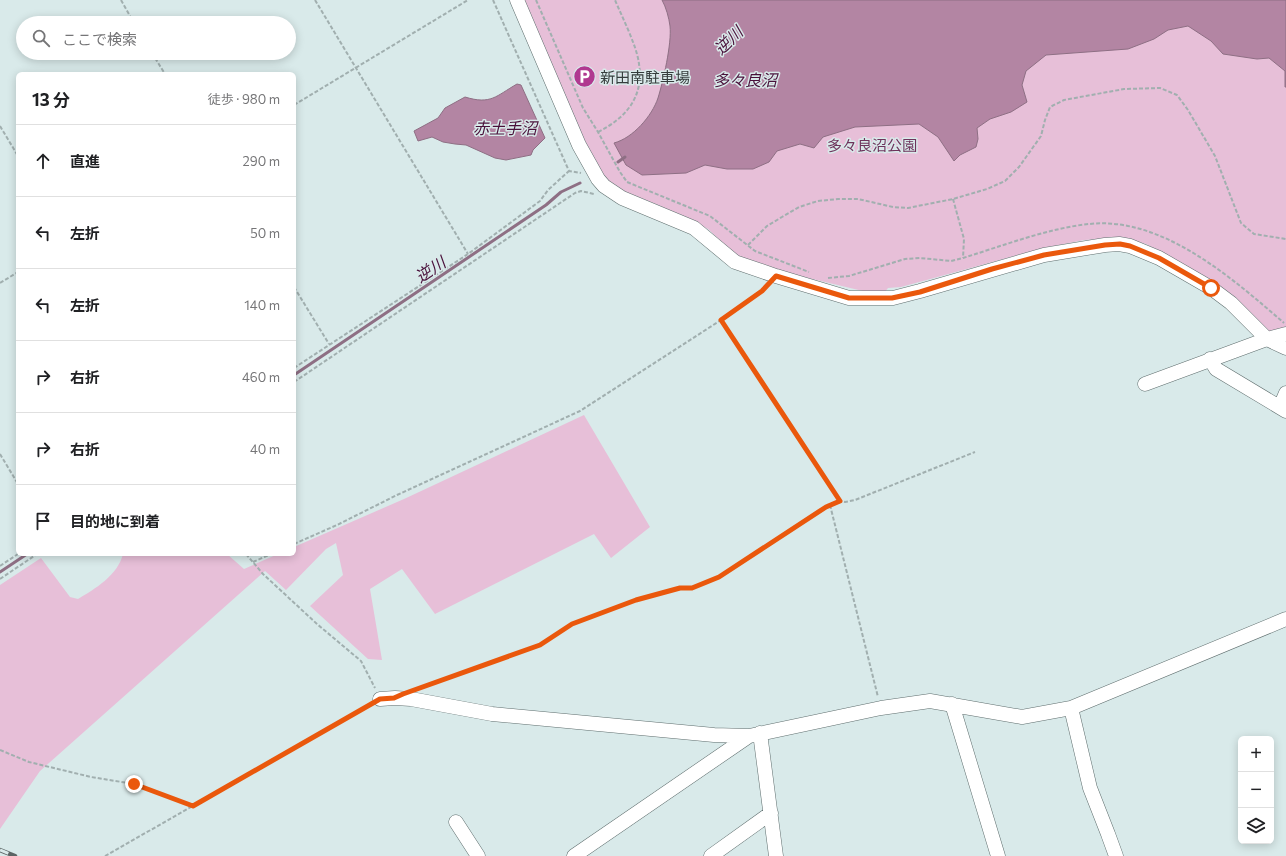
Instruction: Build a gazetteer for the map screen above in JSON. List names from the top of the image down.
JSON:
{
  "water": ["逆川", "多々良沼", "赤土手沼"],
  "parks": ["多々良沼公園"],
  "places": {
    "parking": ["新田南駐車場"]
  },
  "page": {
    "search": "ここで検索",
    "heading": ["13 分", "徒歩 · 980 m"],
    "list": [
      ["直進", "290 m"],
      ["左折", "50 m"],
      ["左折", "140 m"],
      ["右折", "460 m"],
      ["右折", "40 m"],
      "目的地に到着"
    ],
    "map_buttons": ["+", "−"]
  }
}
